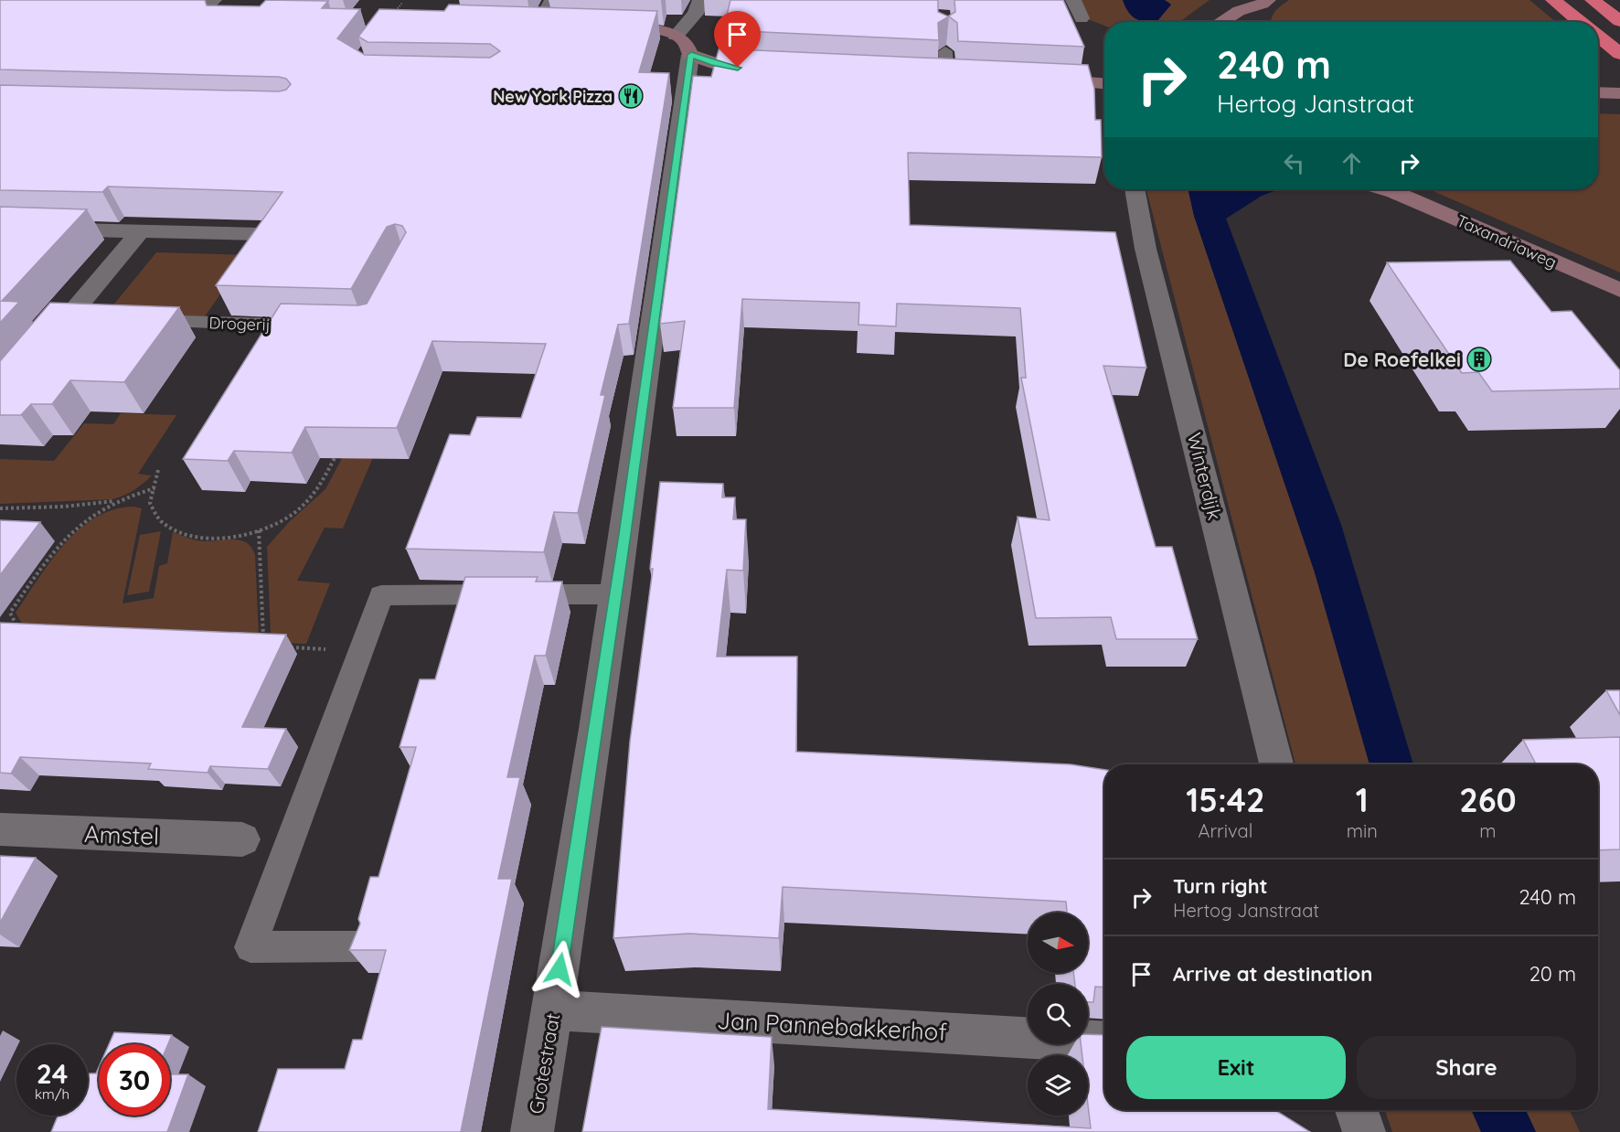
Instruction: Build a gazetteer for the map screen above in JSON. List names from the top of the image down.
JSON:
{
  "streets": {
    "main road": ["Taxandriaweg"],
    "street": [
      "Winterdijk",
      "Amstel",
      "Jan Pannebakkerhof",
      "Grotestraat"
    ],
    "lane": ["Drogerij"]
  },
  "crossings": [
    ["Jan Pannebakkerhof", "Grotestraat"]
  ],
  "places": {
    "restaurant": ["New York Pizza"],
    "building": ["De Roefelkei"]
  },
  "north": "right",
  "page": {
    "turn": ["240 m", "Hertog Janstraat"],
    "eta": [
      "15:42",
      "Arrival",
      "1",
      "min",
      "260",
      "m"
    ],
    "list": [
      {
        "name": "Turn right",
        "note": "Hertog Janstraat",
        "value": "240 m"
      },
      {
        "name": "Arrive at destination",
        "value": "20 m"
      }
    ],
    "buttons": ["Exit", "Share"],
    "speed": "24 km/h",
    "limit": "30"
  }
}
